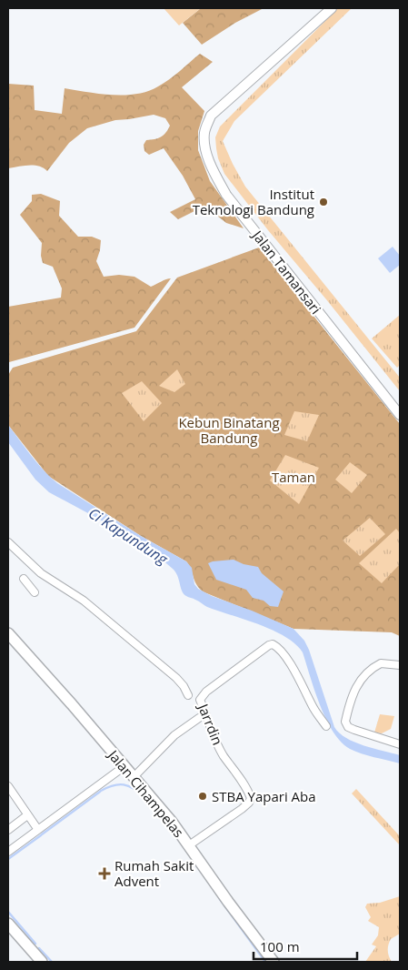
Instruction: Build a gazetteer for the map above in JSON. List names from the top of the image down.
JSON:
{
  "streets": {
    "main road": ["Jalan Tamansari", "Jalan Cihampelas"],
    "street": ["Jarrdin"]
  },
  "crossings": [
    ["Jarrdin", "Jalan Cihampelas"]
  ],
  "water": ["Ci Kapundung"],
  "parks": ["Kebun Binatang Bandung", "Taman"],
  "places": {
    "other": ["Institut Teknologi Bandung", "STBA Yapari Aba"],
    "health": ["Rumah Sakit Advent"]
  },
  "scale_bar": "100 m"
}
